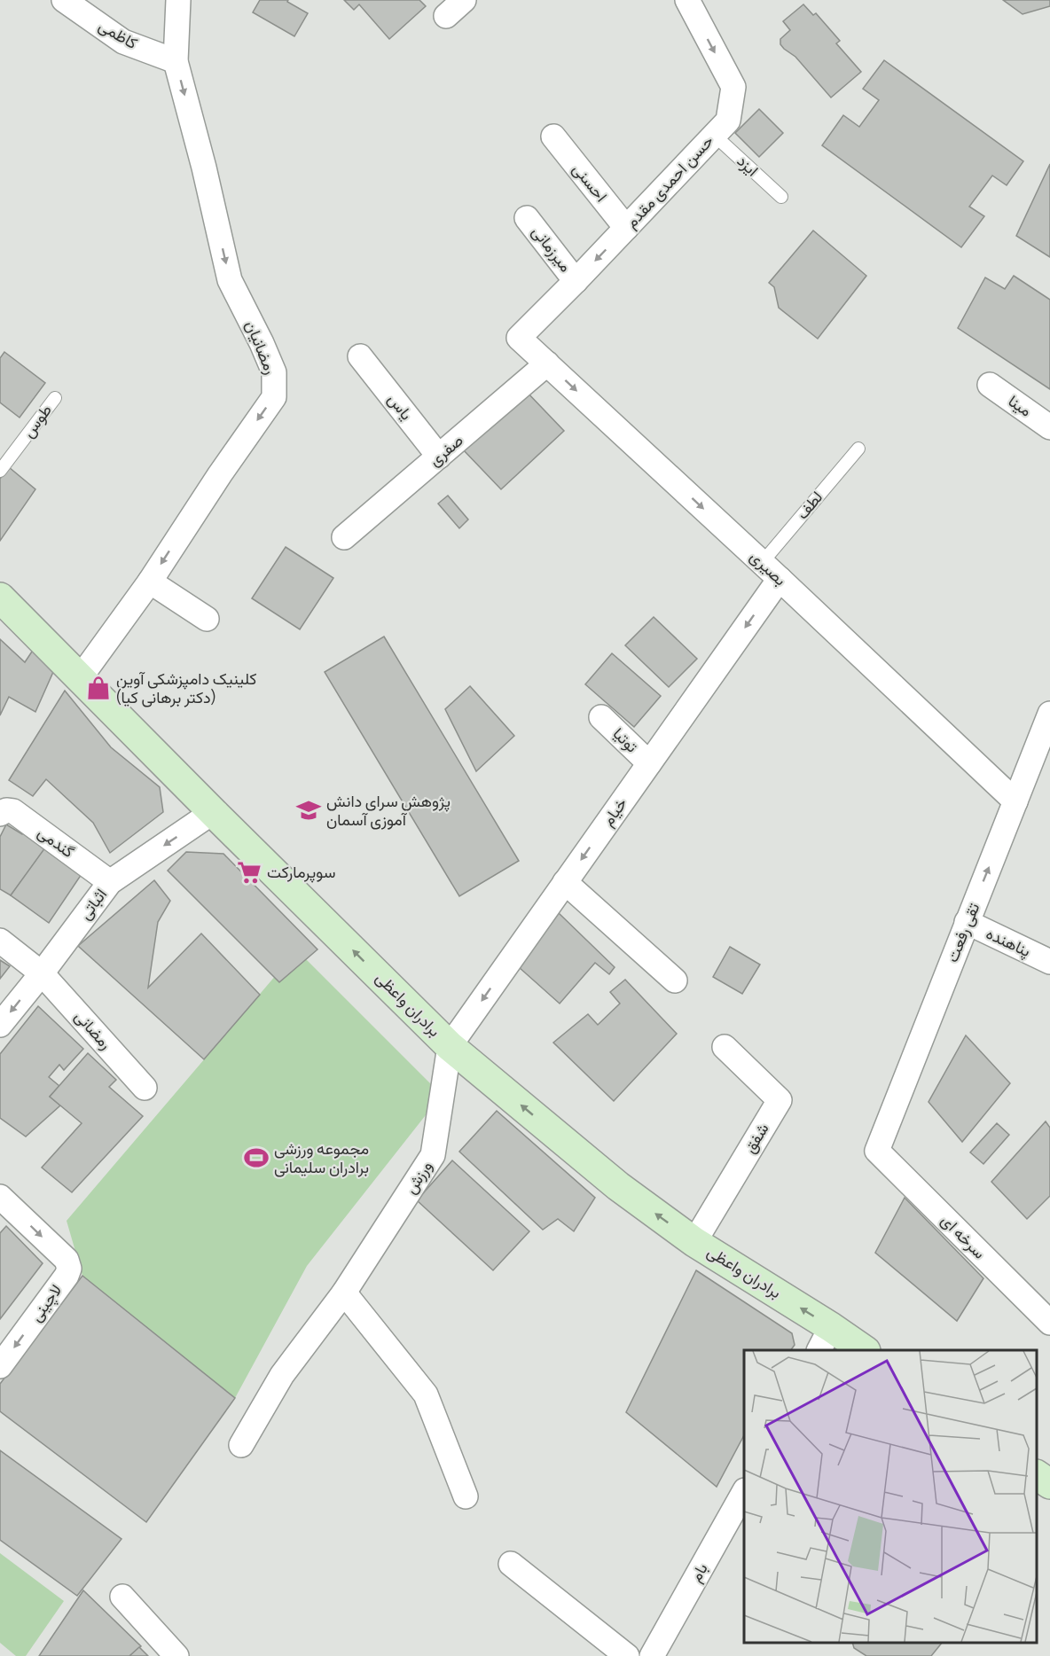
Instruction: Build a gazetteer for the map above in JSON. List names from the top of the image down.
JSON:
{
  "streets": {
    "main road": ["برادران واعظی"],
    "street": [
      "کاظمی",
      "حسن احمدی مقدم",
      "احسنی",
      "میرزمانی",
      "رمضانیان",
      "مینا",
      "یاس",
      "صفری",
      "بصیری",
      "توتیا",
      "خیام",
      "گندمی",
      "اثباتی",
      "تقی رفعت",
      "پناهنده",
      "رمضانی",
      "شفق",
      "ورزش",
      "سرخه ای",
      "لاچینی",
      "بام"
    ],
    "lane": ["ایزد", "طوس", "لطف"]
  },
  "crossings": [
    ["کاظمی", "رمضانیان"],
    ["ایزد", "حسن احمدی مقدم"],
    ["حسن احمدی مقدم", "احسنی"],
    ["حسن احمدی مقدم", "میرزمانی"],
    ["حسن احمدی مقدم", "بصیری"],
    ["رمضانیان", "برادران واعظی"],
    ["یاس", "صفری"],
    ["صفری", "بصیری"],
    ["لطف", "بصیری"],
    ["بصیری", "خیام"],
    ["بصیری", "تقی رفعت"],
    ["توتیا", "خیام"],
    ["خیام", "برادران واعظی"],
    ["خیام", "ورزش"],
    ["گندمی", "اثباتی"],
    ["اثباتی", "برادران واعظی"],
    ["اثباتی", "رمضانی"],
    ["تقی رفعت", "پناهنده"],
    ["تقی رفعت", "سرخه ای"],
    ["برادران واعظی", "شفق"],
    ["برادران واعظی", "ورزش"]
  ],
  "one_way": [
    "حسن احمدی مقدم",
    "رمضانیان",
    "بصیری",
    "خیام",
    "اثباتی",
    "برادران واعظی"
  ],
  "places": {
    "shop": ["کلینیک دامپزشکی آوین (دکتر برهانی کیا)"],
    "school or university": ["پژوهش سرای دانش آموزی آسمان"],
    "supermarket": ["سوپرمارکت"],
    "sports": ["مجموعه ورزشی برادران سلیمانی"]
  }
}
